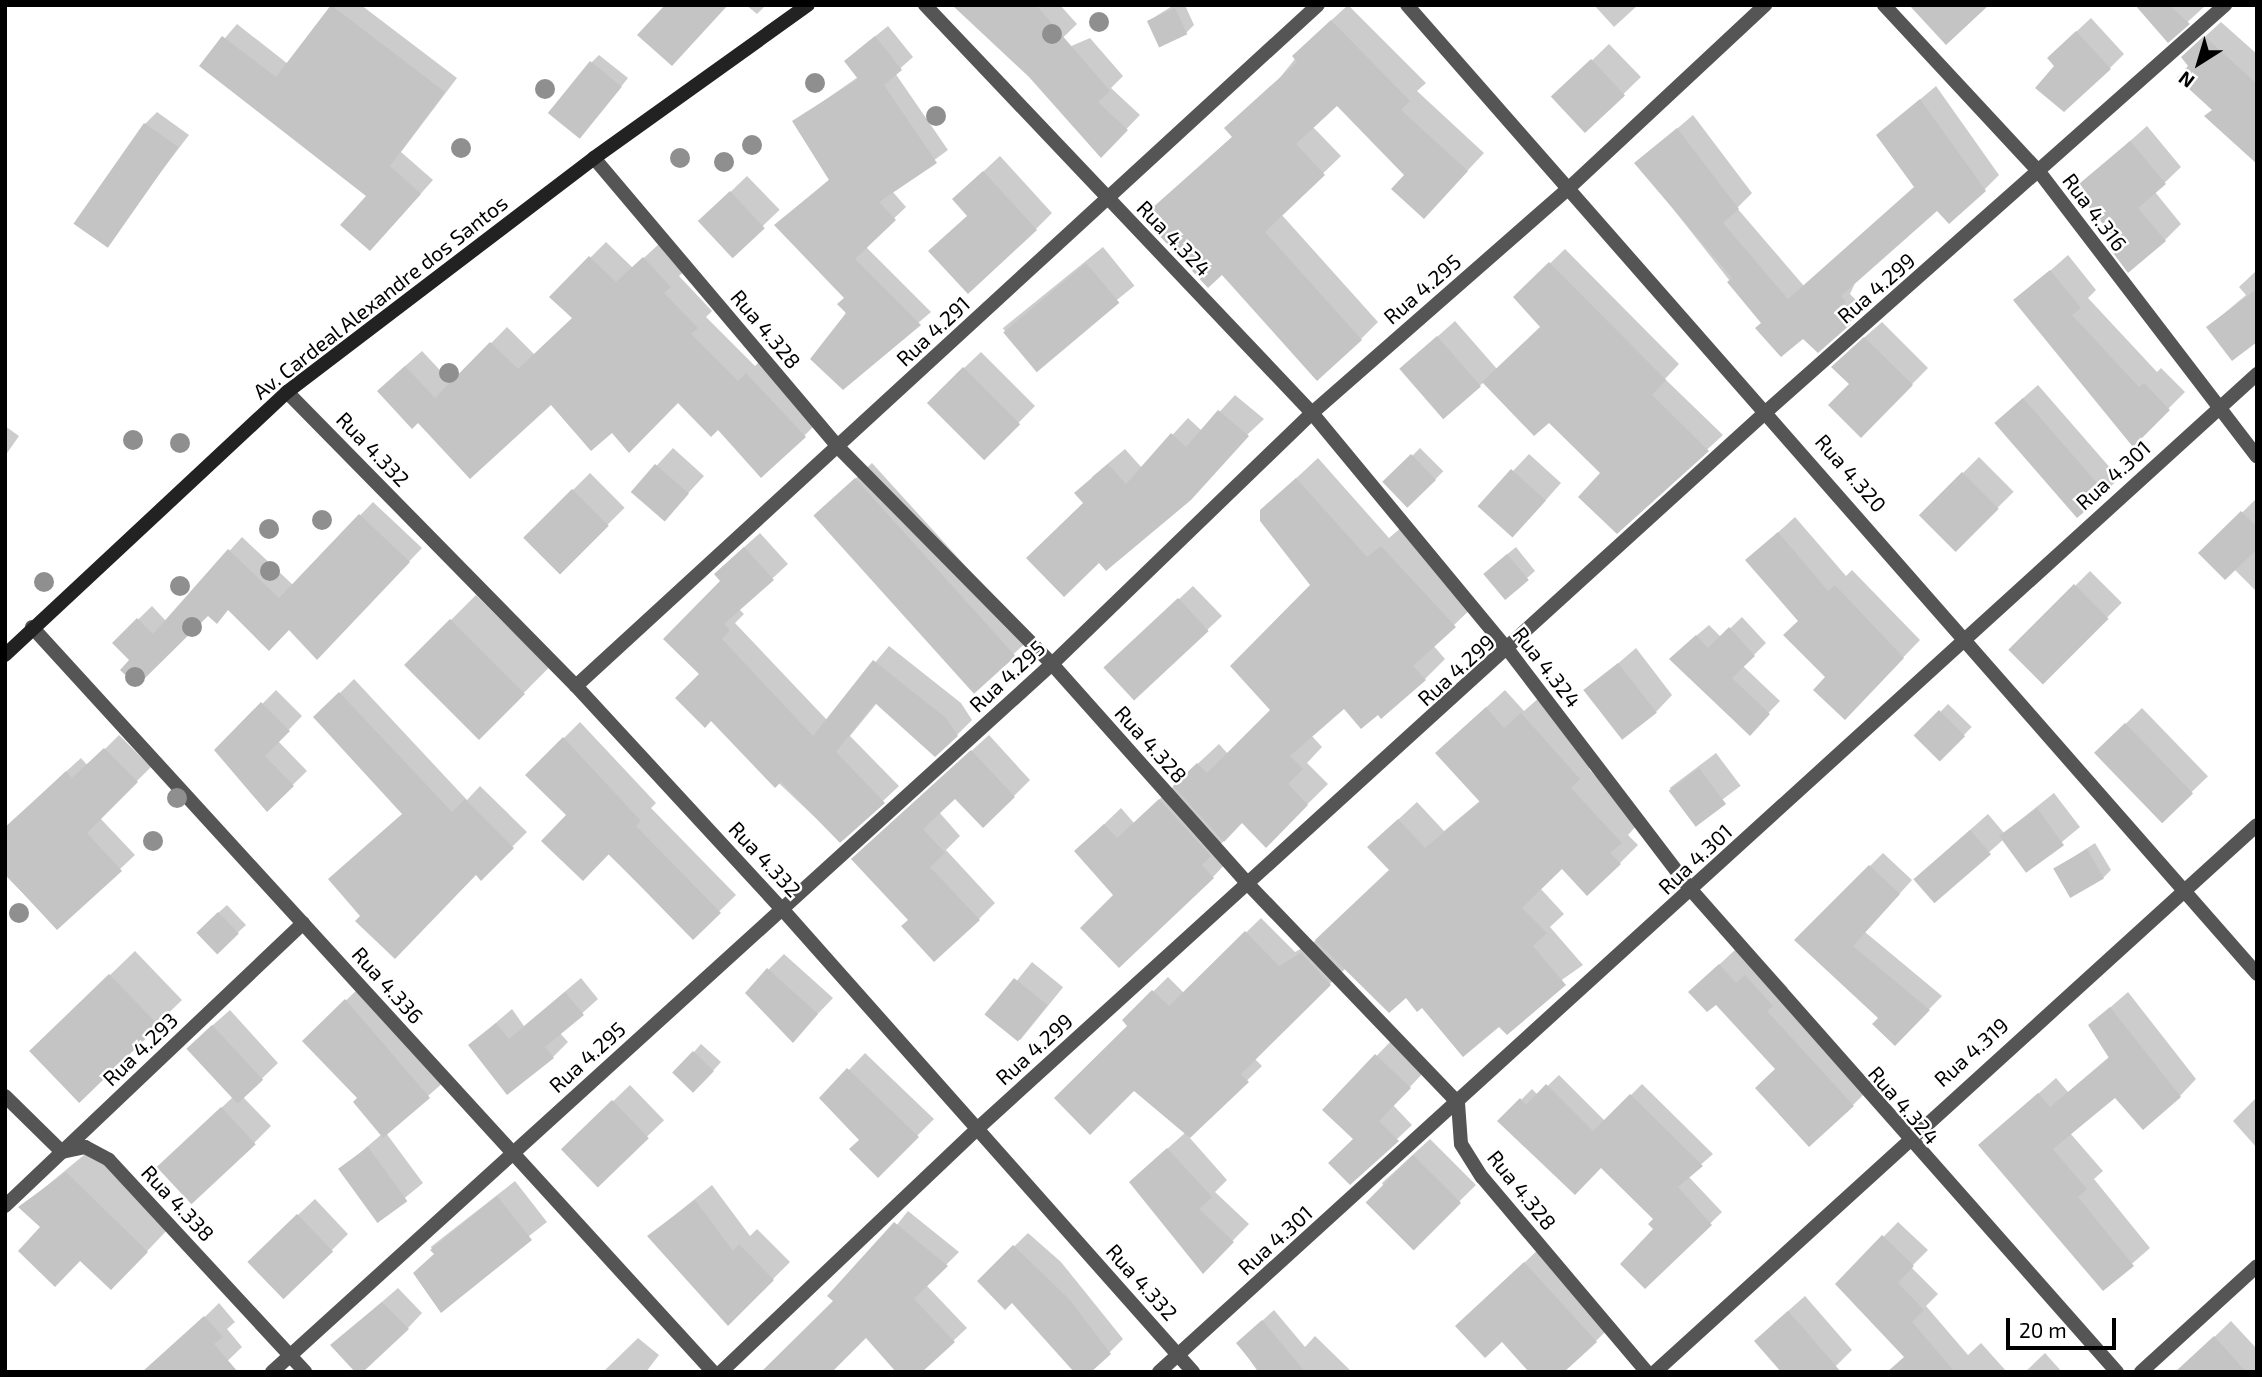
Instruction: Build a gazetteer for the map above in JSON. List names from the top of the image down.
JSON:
{
  "streets": {
    "street": [
      "Rua 4.316",
      "Rua 4.324",
      "Rua 4.299",
      "Rua 4.295",
      "Av. Cardeal Alexandre dos Santos",
      "Rua 4.328",
      "Rua 4.291",
      "Rua 4.332",
      "Rua 4.320",
      "Rua 4.301",
      "Rua 4.336",
      "Rua 4.293",
      "Rua 4.319",
      "Rua 4.338"
    ]
  },
  "crossings": [
    ["Rua 4.316", "Rua 4.299"],
    ["Rua 4.316", "Rua 4.301"],
    ["Rua 4.324", "Rua 4.299"],
    ["Rua 4.324", "Rua 4.295"],
    ["Rua 4.324", "Rua 4.291"],
    ["Rua 4.324", "Rua 4.301"],
    ["Rua 4.324", "Rua 4.319"],
    ["Rua 4.299", "Rua 4.328"],
    ["Rua 4.299", "Rua 4.332"],
    ["Rua 4.299", "Rua 4.320"],
    ["Rua 4.295", "Rua 4.328"],
    ["Rua 4.295", "Rua 4.332"],
    ["Rua 4.295", "Rua 4.320"],
    ["Rua 4.295", "Rua 4.336"],
    ["Rua 4.295", "Rua 4.338"],
    ["Av. Cardeal Alexandre dos Santos", "Rua 4.328"],
    ["Av. Cardeal Alexandre dos Santos", "Rua 4.332"],
    ["Av. Cardeal Alexandre dos Santos", "Rua 4.336"],
    ["Rua 4.328", "Rua 4.291"],
    ["Rua 4.328", "Rua 4.301"],
    ["Rua 4.291", "Rua 4.332"],
    ["Rua 4.332", "Rua 4.301"],
    ["Rua 4.320", "Rua 4.301"],
    ["Rua 4.320", "Rua 4.319"],
    ["Rua 4.336", "Rua 4.293"],
    ["Rua 4.293", "Rua 4.338"]
  ],
  "scale_bar": "20 m",
  "north": "bottom left"
}
